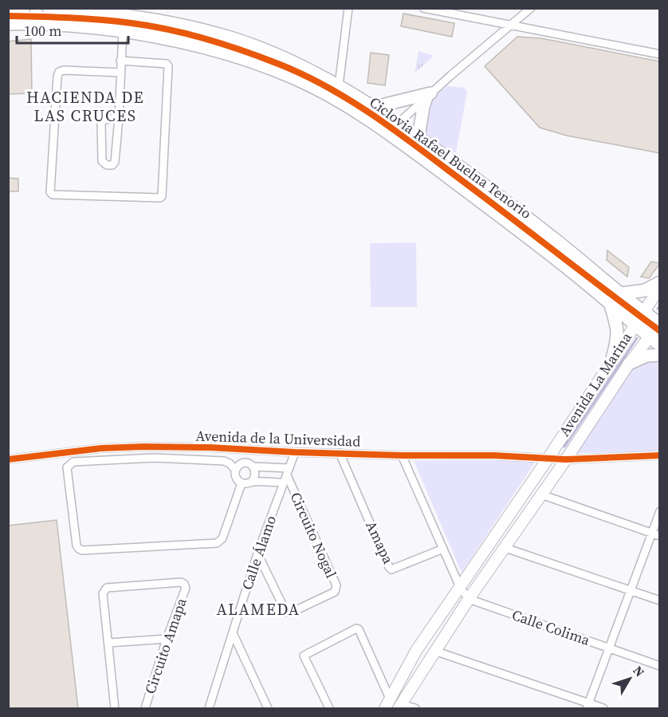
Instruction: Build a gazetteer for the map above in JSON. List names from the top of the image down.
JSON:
{
  "streets": {
    "main road": ["Avenida La Marina"],
    "street": [
      "Avenida de la Universidad",
      "Circuito Nogal",
      "Amapa",
      "Calle Álamo",
      "Calle Colima",
      "Circuito Amapa"
    ],
    "cycle path": ["Ciclovia Rafael Buelna Tenorio"]
  },
  "crossings": [
    ["Avenida La Marina", "Avenida de la Universidad"],
    ["Avenida La Marina", "Calle Colima"],
    ["Avenida de la Universidad", "Amapa"],
    ["Avenida de la Universidad", "Calle Álamo"],
    ["Circuito Nogal", "Calle Álamo"]
  ],
  "districts": ["HACIENDA DE LAS CRUCES", "ALAMEDA"],
  "scale_bar": "100 m",
  "north": "top right"
}
